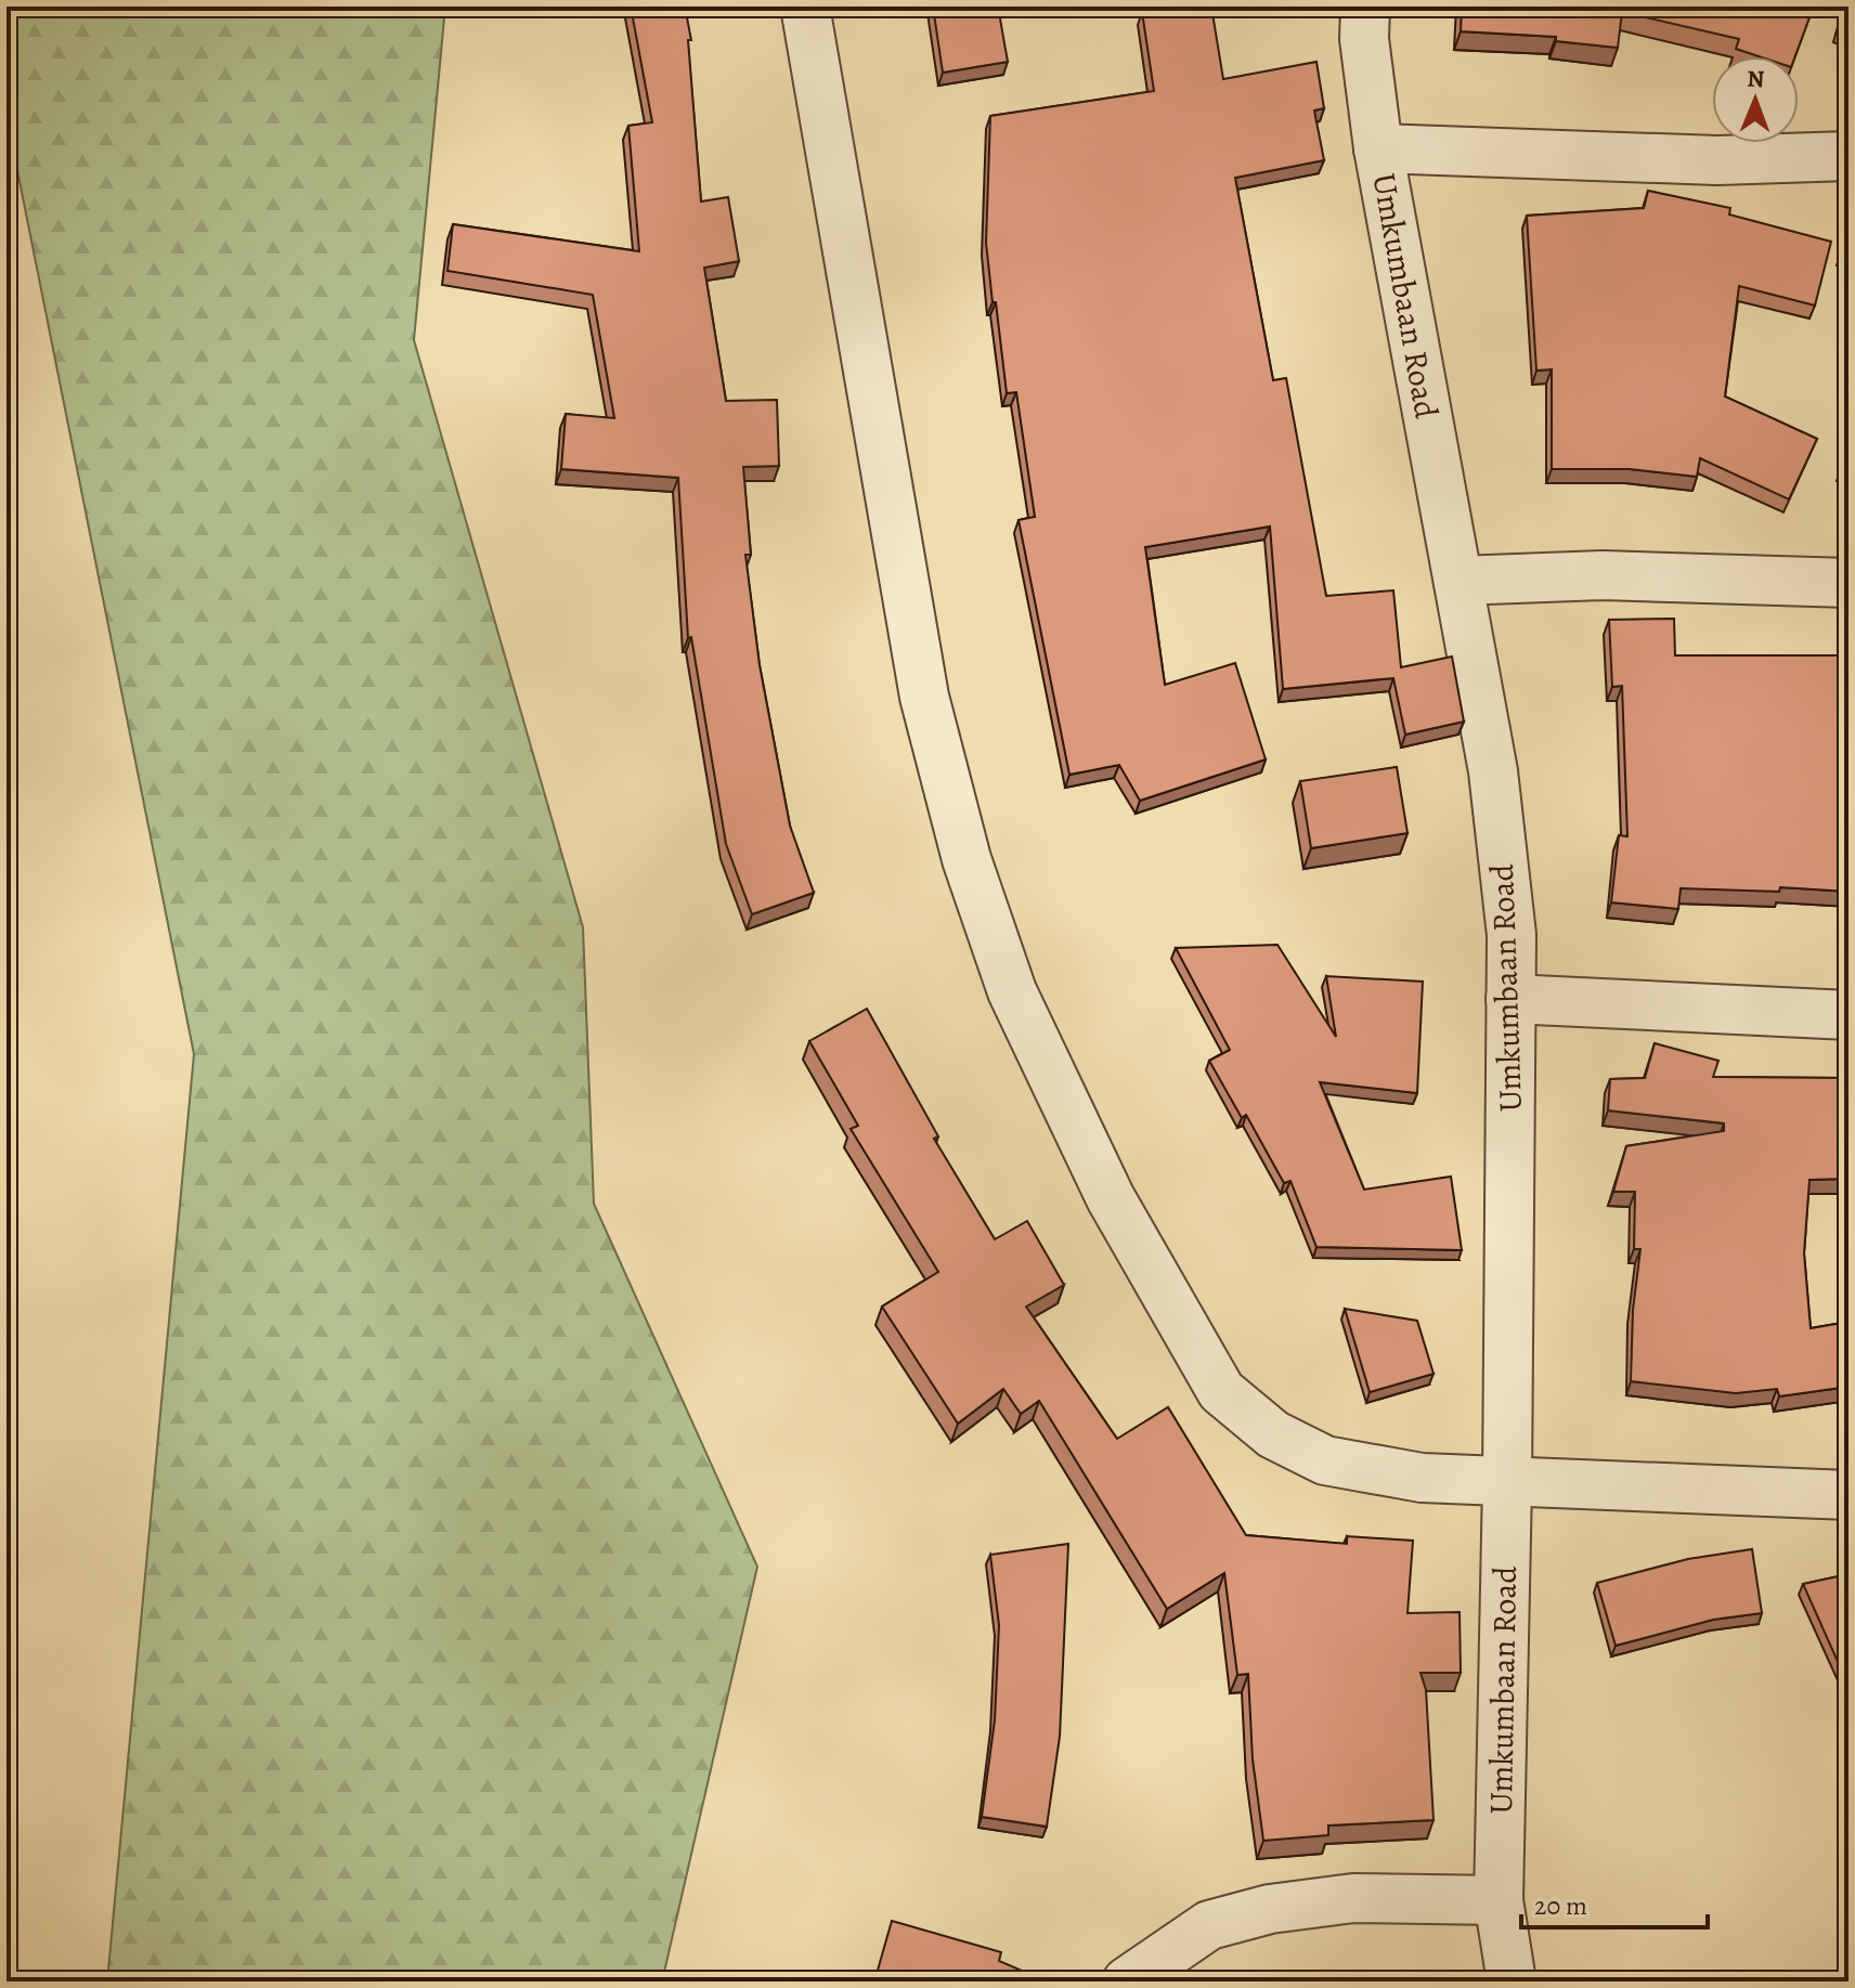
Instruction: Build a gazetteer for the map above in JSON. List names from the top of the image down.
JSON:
{
  "streets": {
    "street": ["Umkumbaan Road"]
  },
  "scale_bar": "20 m",
  "north": "top"
}
